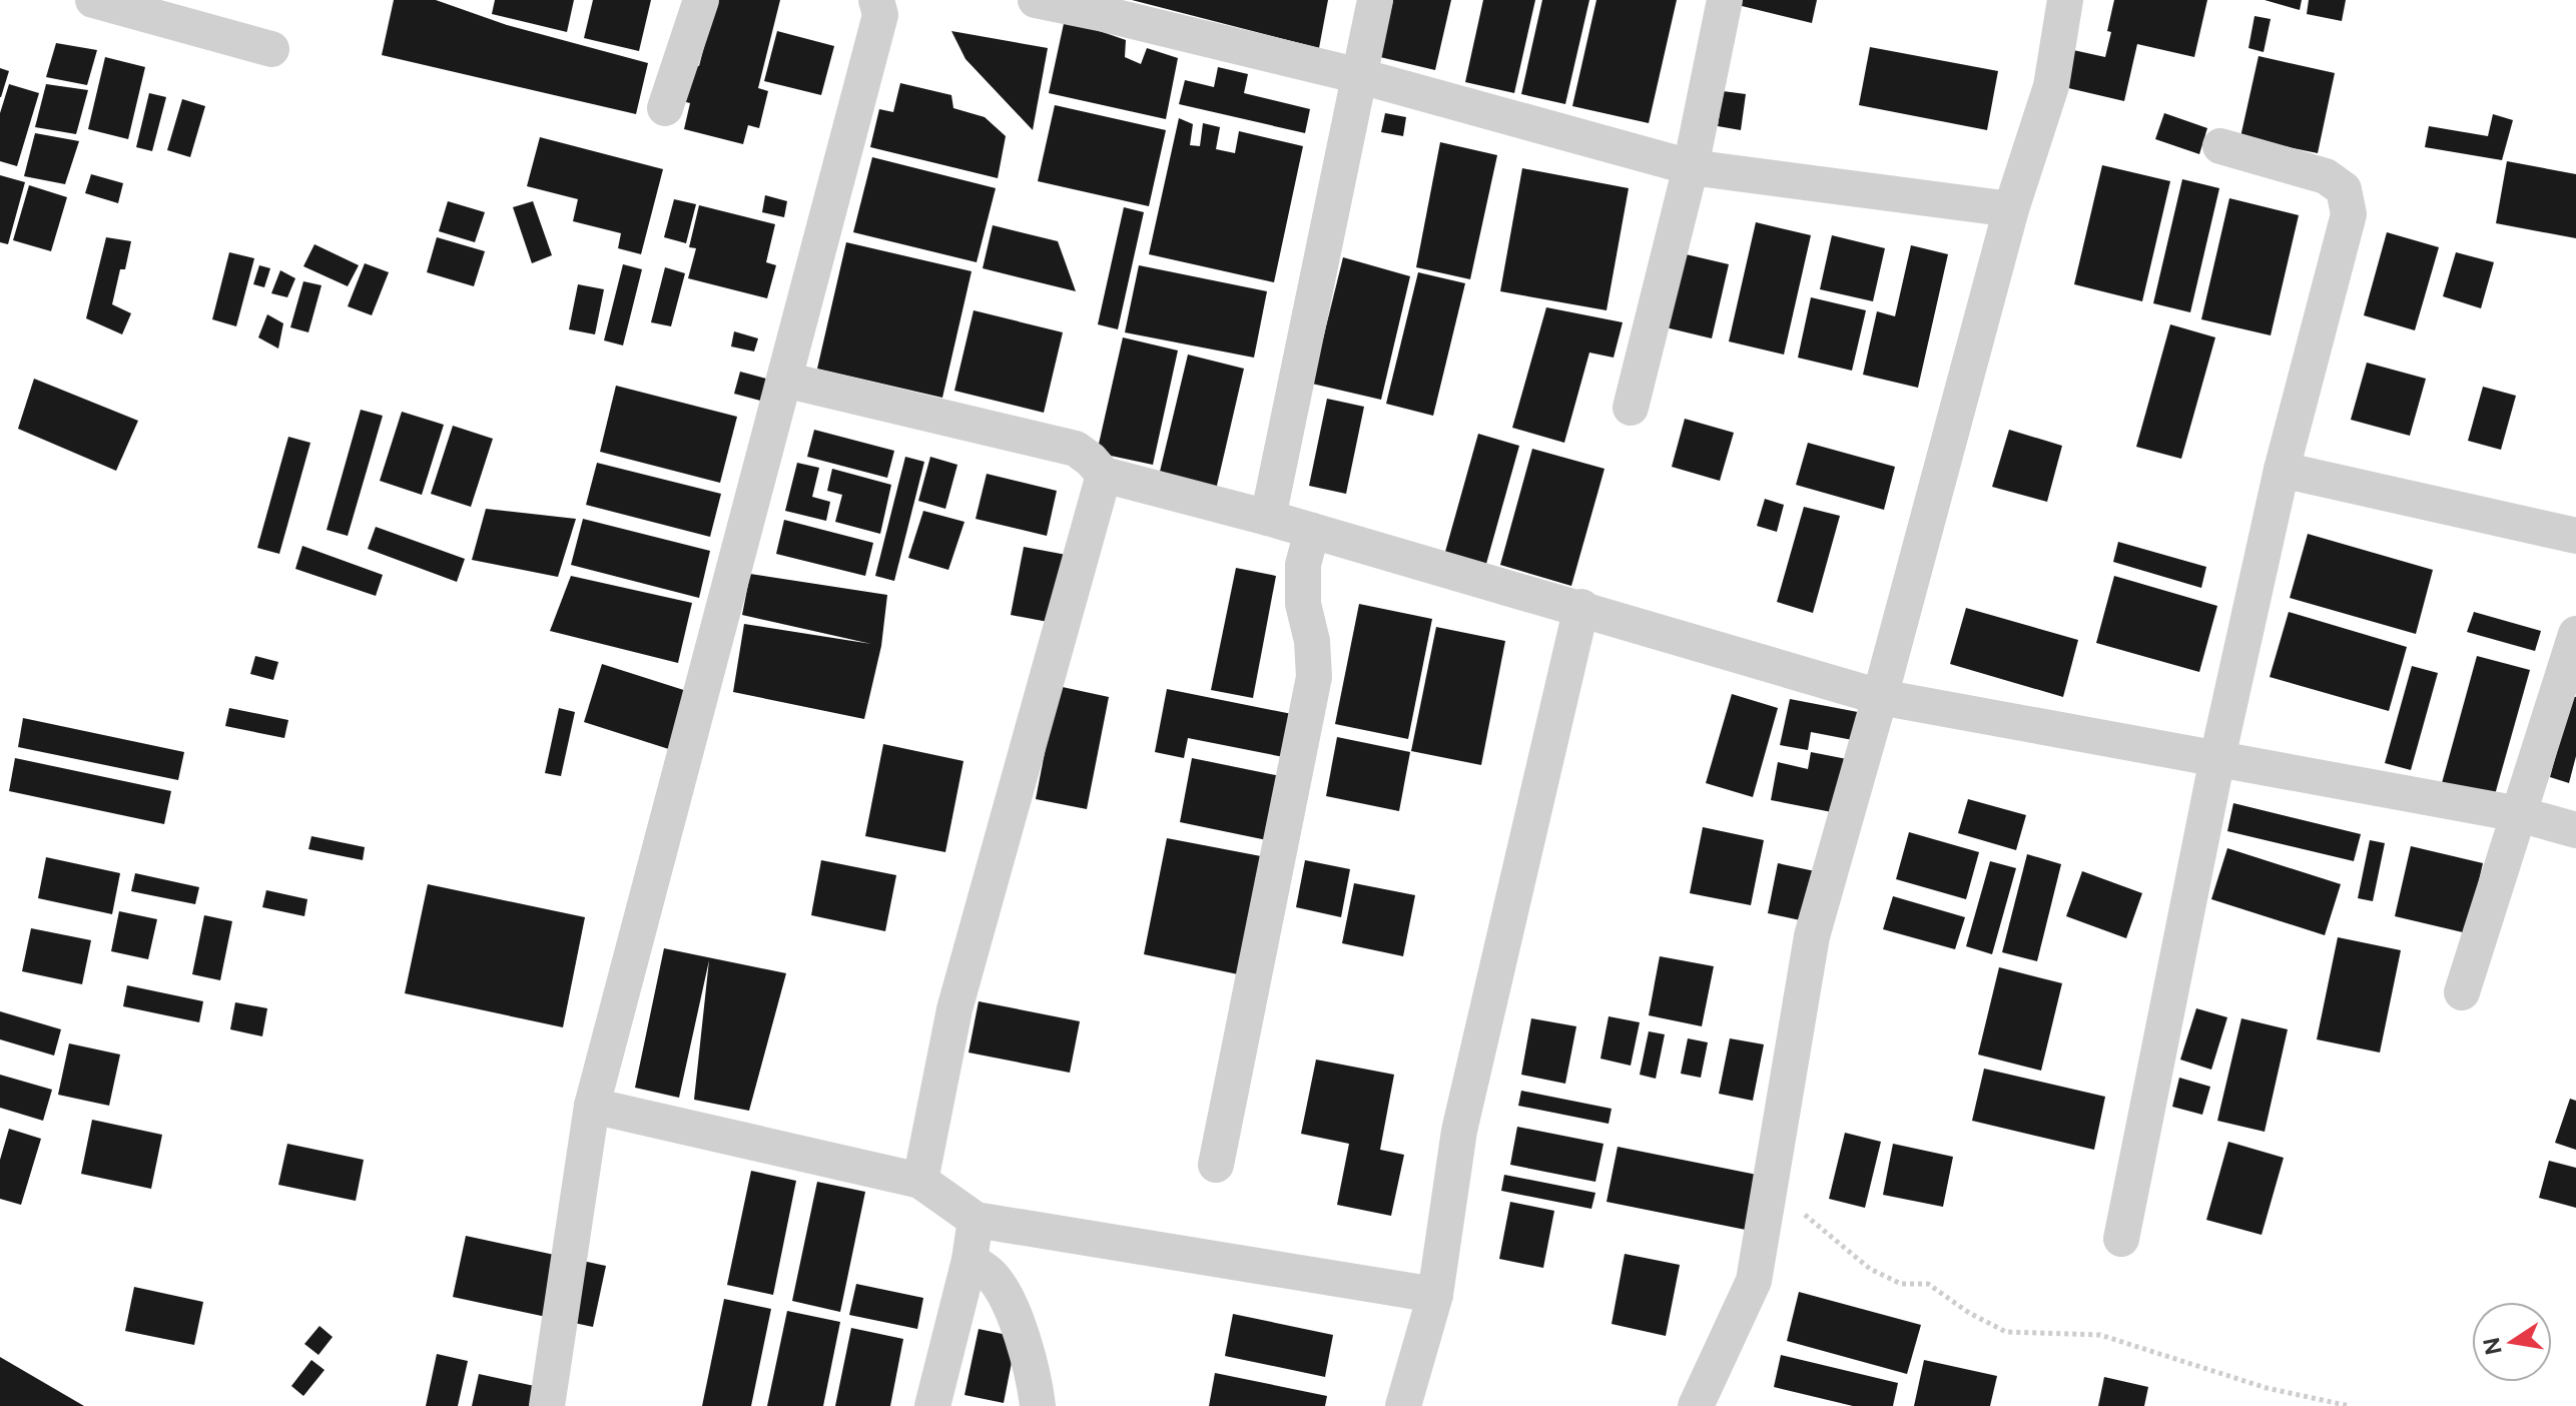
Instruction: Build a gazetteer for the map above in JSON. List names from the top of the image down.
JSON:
{
  "north": "left"
}
